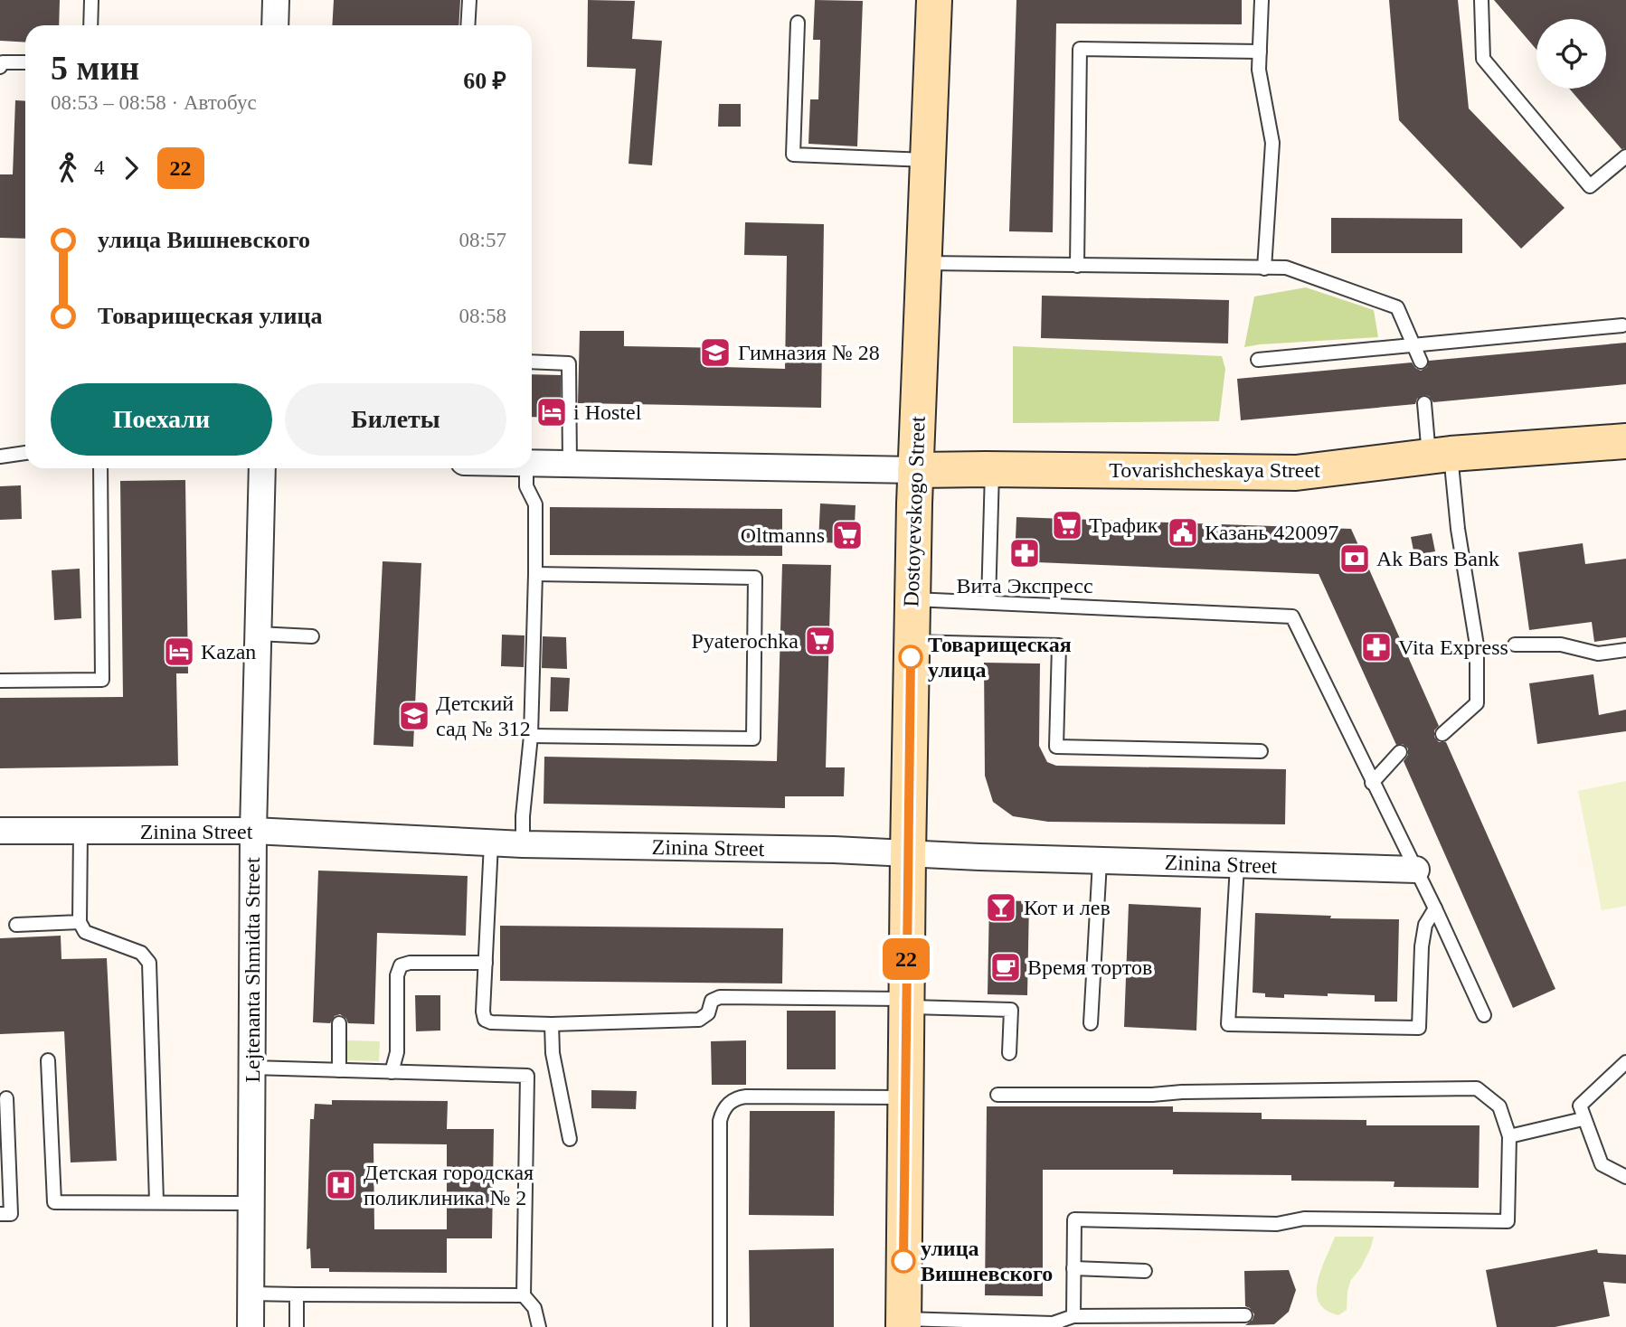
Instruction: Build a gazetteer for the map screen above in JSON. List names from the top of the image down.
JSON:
{
  "streets": {
    "main road": ["Tovarishcheskaya Street", "Dostoyevskogo Street"],
    "street": ["Zinina Street", "Lejtenanta Shmidta Street"]
  },
  "crossings": [
    ["Tovarishcheskaya Street", "Dostoyevskogo Street"],
    ["Dostoyevskogo Street", "Zinina Street"],
    ["Zinina Street", "Lejtenanta Shmidta Street"]
  ],
  "places": {
    "school or university": ["Гимназия № 28", "Детский сад № 312"],
    "hotel": ["i Hostel", "Kazan"],
    "supermarket": ["Трафик", "Oltmanns", "Pyaterochka"],
    "public building": ["Казань 420097"],
    "pharmacy": ["Вита Экспресс", "Vita Express"],
    "bank": ["Ak Bars Bank"],
    "other": ["Товарищеская улица", "улица Вишневского"],
    "bar": ["Кот и лев"],
    "cafe": ["Время тортов"],
    "hospital": ["Детская городская поликлиника № 2"]
  },
  "lines": ["bus line 22"],
  "page": {
    "on_map": "22",
    "heading": ["5 мин", "08:53 – 08:58 · Автобус", "60 ₽"],
    "legs": ["4", "22"],
    "list": [
      {
        "name": "улица Вишневского",
        "value": "08:57"
      },
      {
        "name": "Товарищеская улица",
        "value": "08:58"
      }
    ],
    "buttons": ["Поехали", "Билеты"]
  }
}
